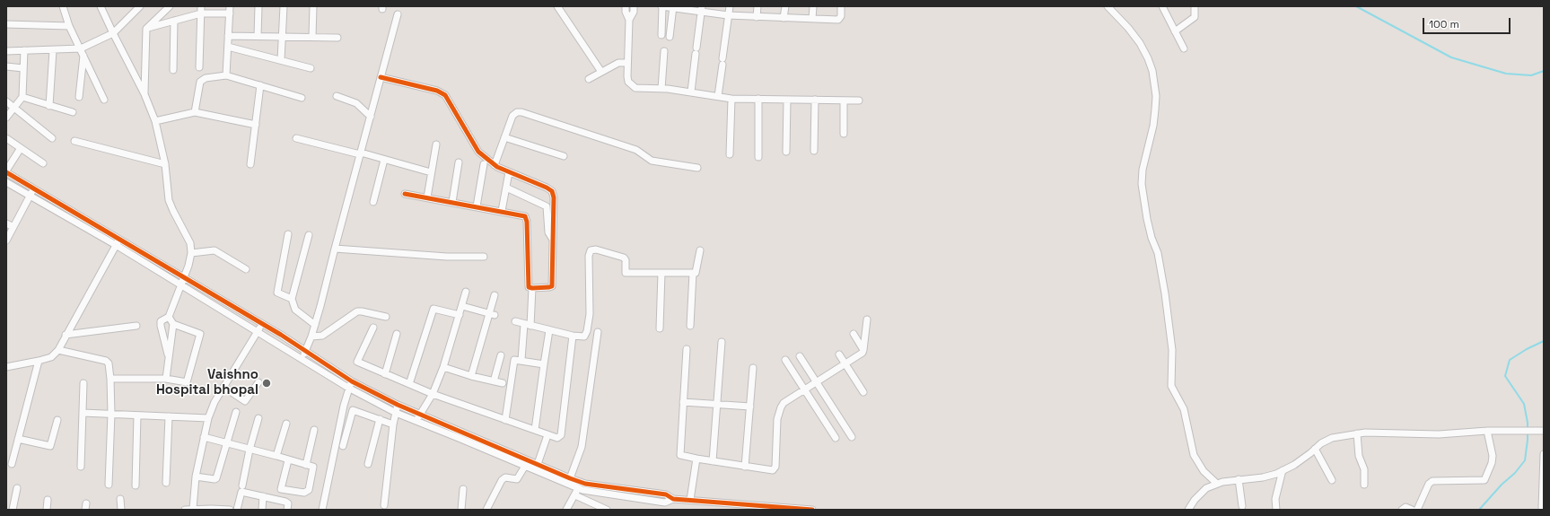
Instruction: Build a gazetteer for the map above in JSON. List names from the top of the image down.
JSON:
{
  "places": ["Vaishno Hospital bhopal"],
  "scale_bar": "100 m"
}
